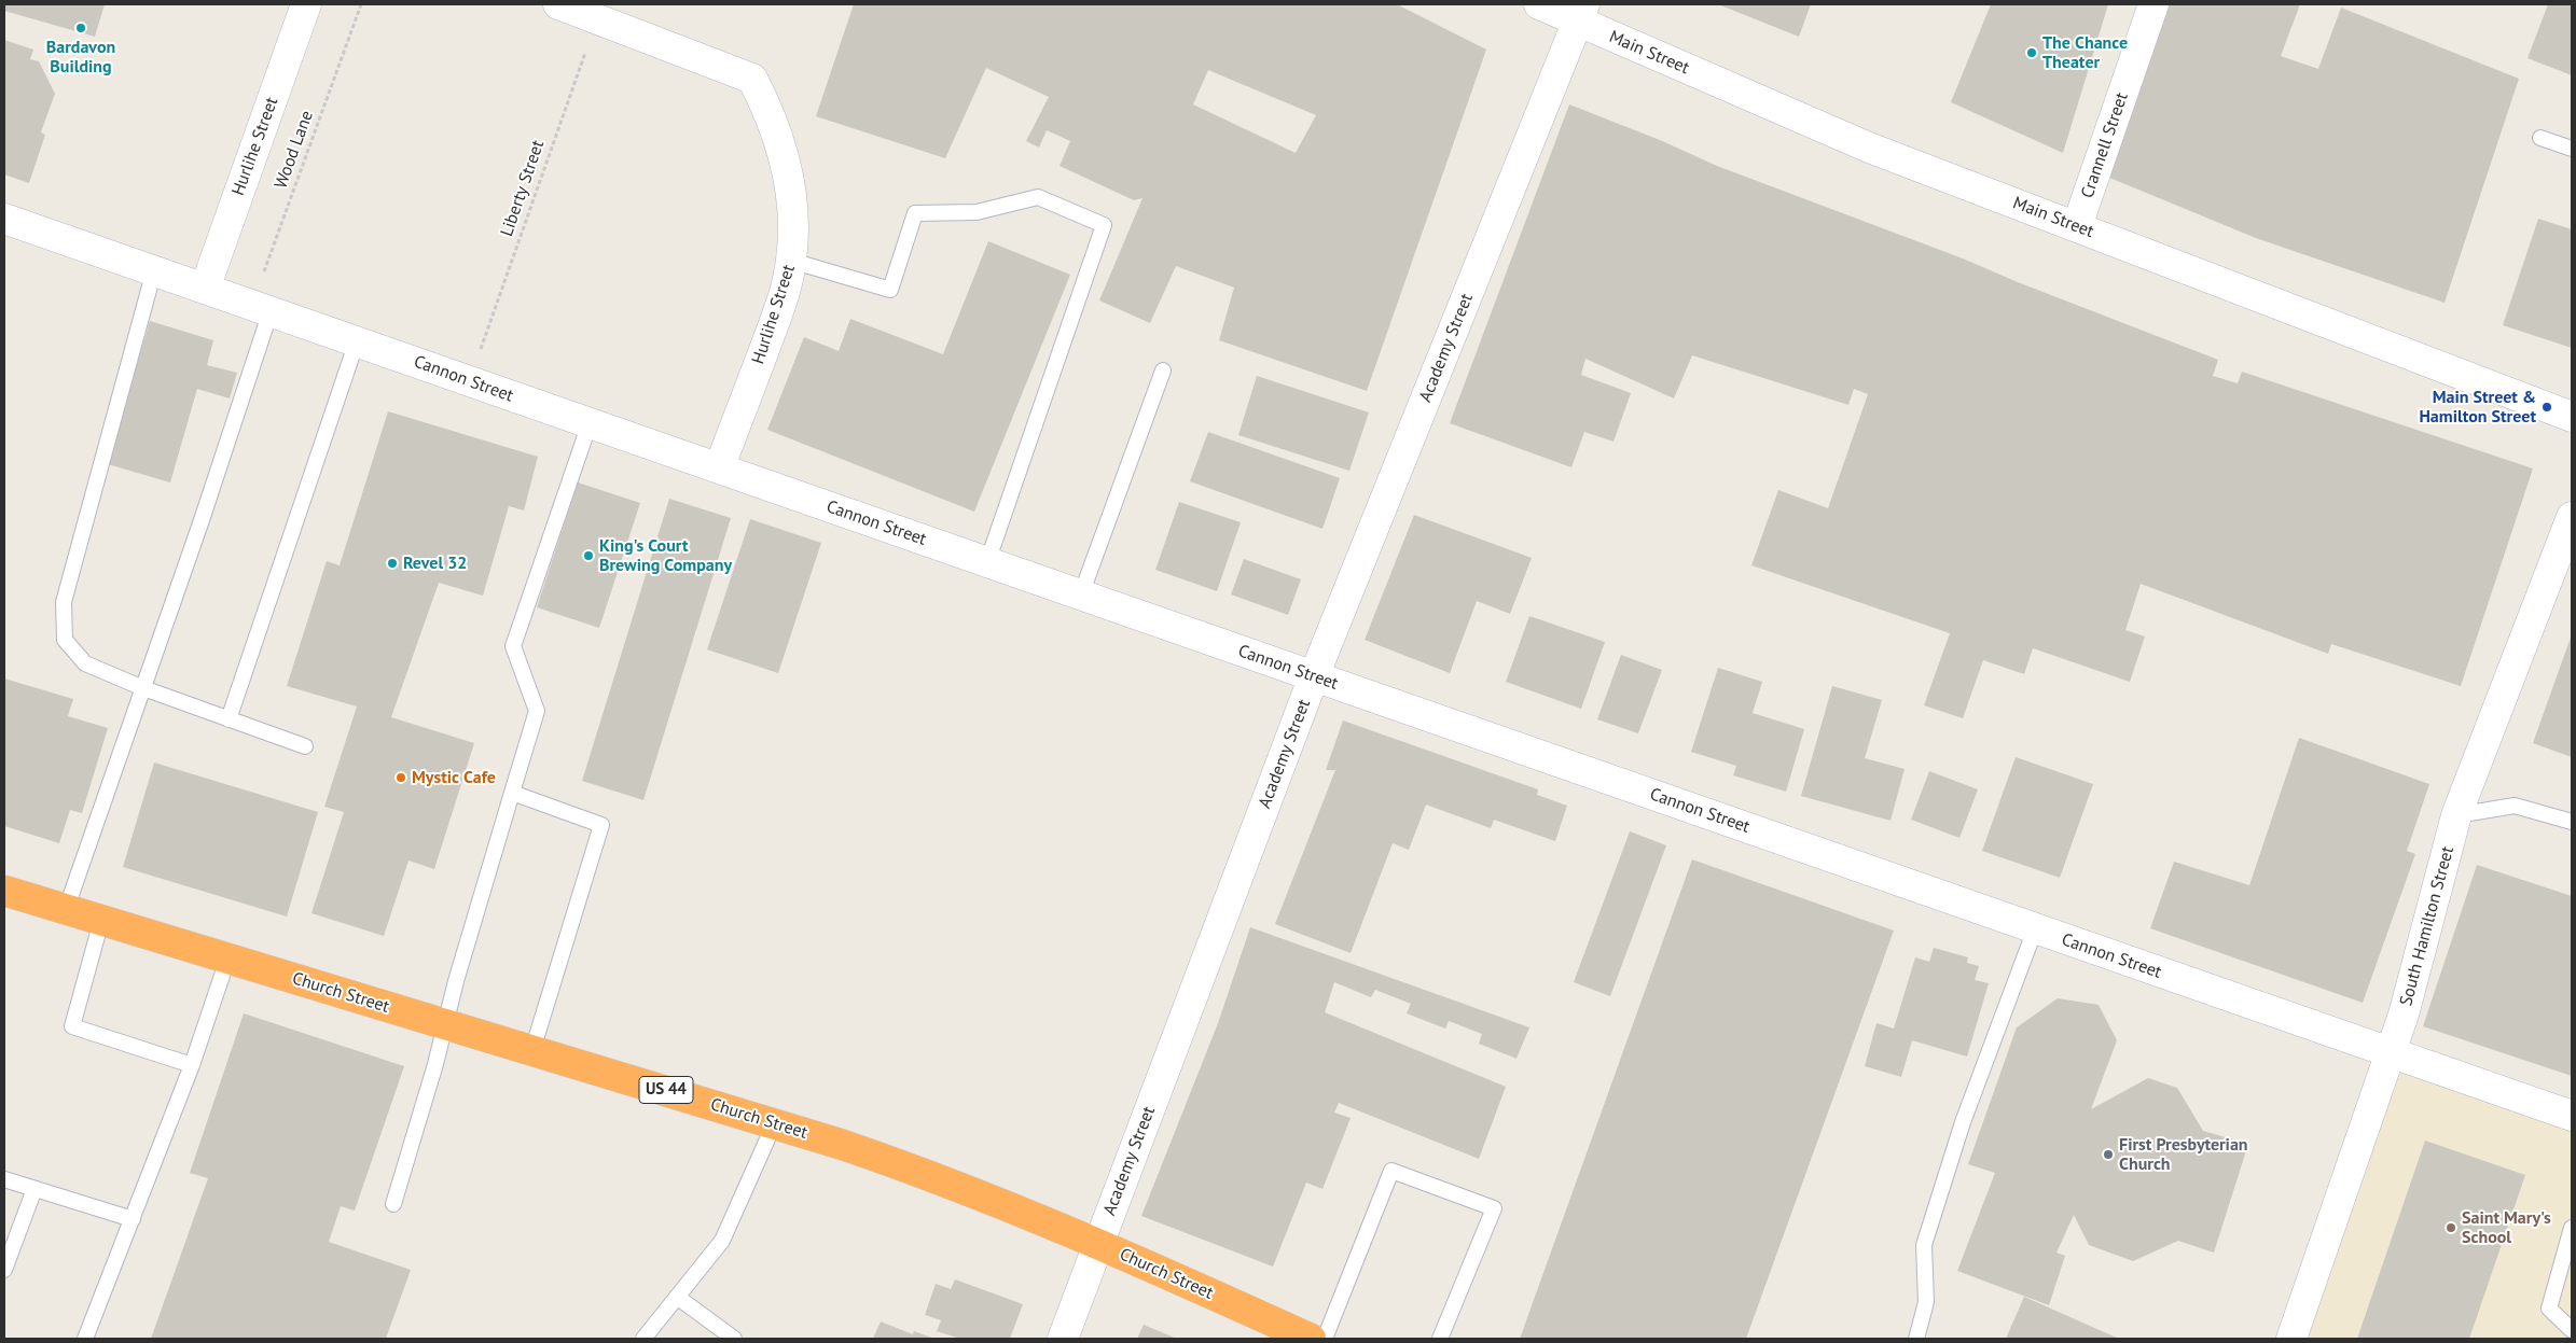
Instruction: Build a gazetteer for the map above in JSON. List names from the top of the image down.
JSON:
{
  "streets": {
    "highway": ["Church Street", "US 44"],
    "street": [
      "Main Street",
      "Crannell Street",
      "Hurlihe Street",
      "Academy Street",
      "Cannon Street",
      "South Hamilton Street"
    ],
    "path": ["Wood Lane", "Liberty Street"]
  },
  "crossings": [
    ["Main Street", "Crannell Street"],
    ["Main Street", "Academy Street"],
    ["Hurlihe Street", "Liberty Street"],
    ["Hurlihe Street", "Cannon Street"],
    ["Wood Lane", "Cannon Street"],
    ["Liberty Street", "Cannon Street"],
    ["Academy Street", "Cannon Street"],
    ["Academy Street", "Church Street"],
    ["Cannon Street", "South Hamilton Street"]
  ],
  "places": [
    "Bardavon Building",
    "The Chance Theater",
    "Main Street & Hamilton Street",
    "King's Court Brewing Company",
    "Revel 32",
    "Mystic Cafe",
    "First Presbyterian Church",
    "Saint Mary's School"
  ]
}
